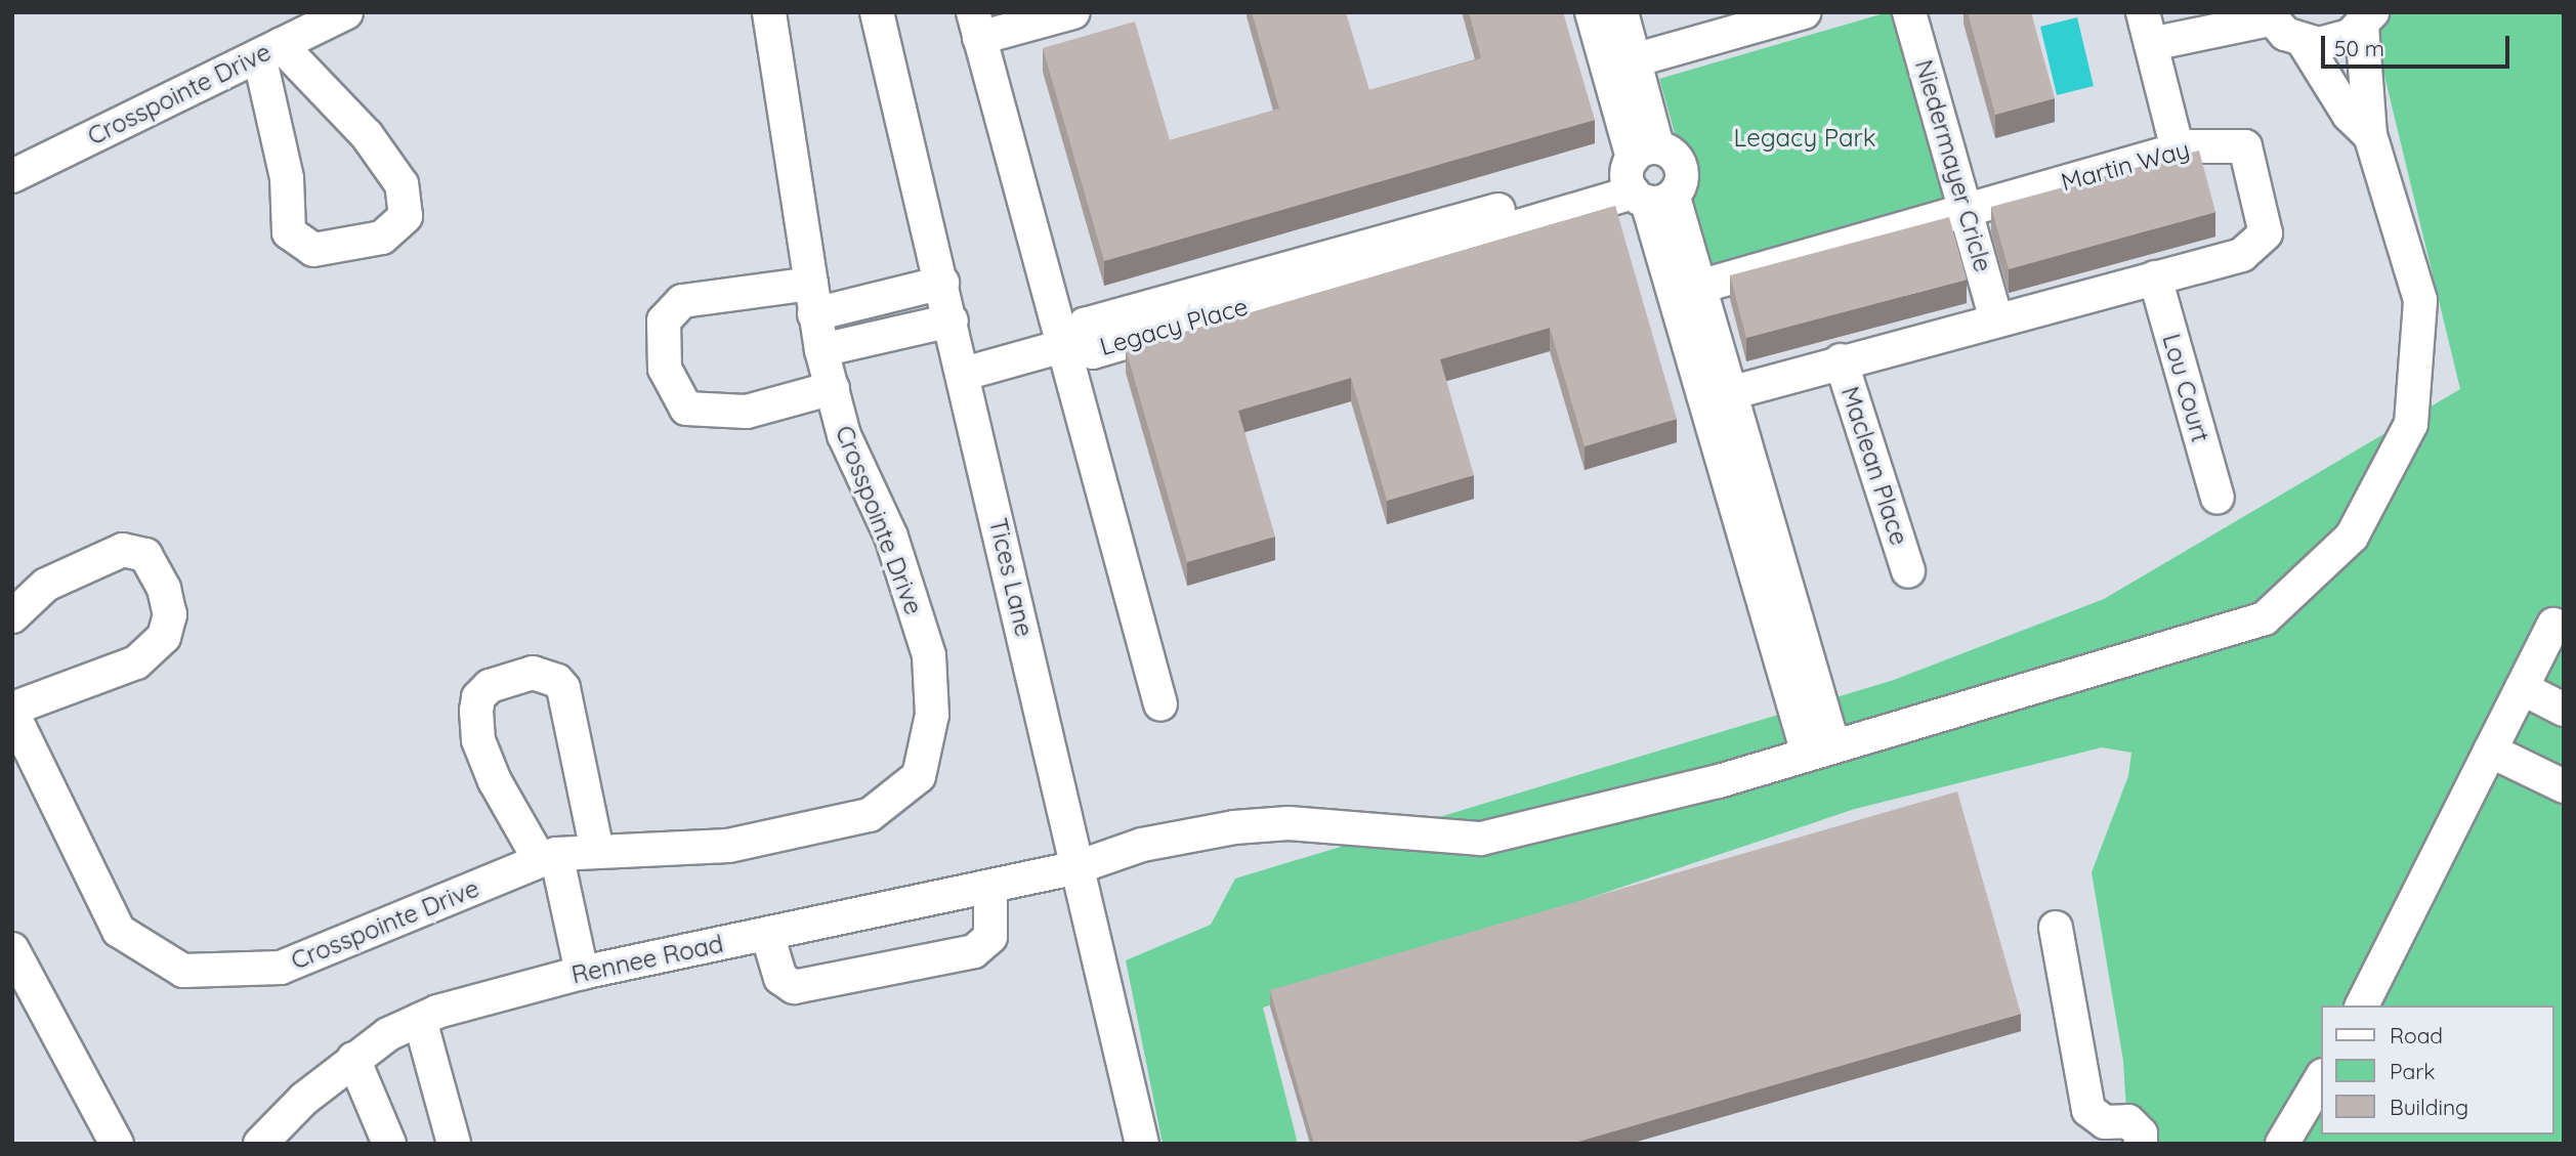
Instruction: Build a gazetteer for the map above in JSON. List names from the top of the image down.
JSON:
{
  "streets": {
    "street": [
      "Crosspointe Drive",
      "Niedermayer Cricle",
      "Martin Way",
      "Legacy Place",
      "Lou Court",
      "Maclean Place",
      "Tices Lane",
      "Rennee Road"
    ]
  },
  "crossings": [
    ["Niedermayer Cricle", "Martin Way"],
    ["Martin Way", "Lou Court"],
    ["Martin Way", "Maclean Place"],
    ["Tices Lane", "Rennee Road"]
  ],
  "parks": ["Legacy Park"],
  "legend": ["Road", "Park", "Building"],
  "scale_bar": "50 m"
}
